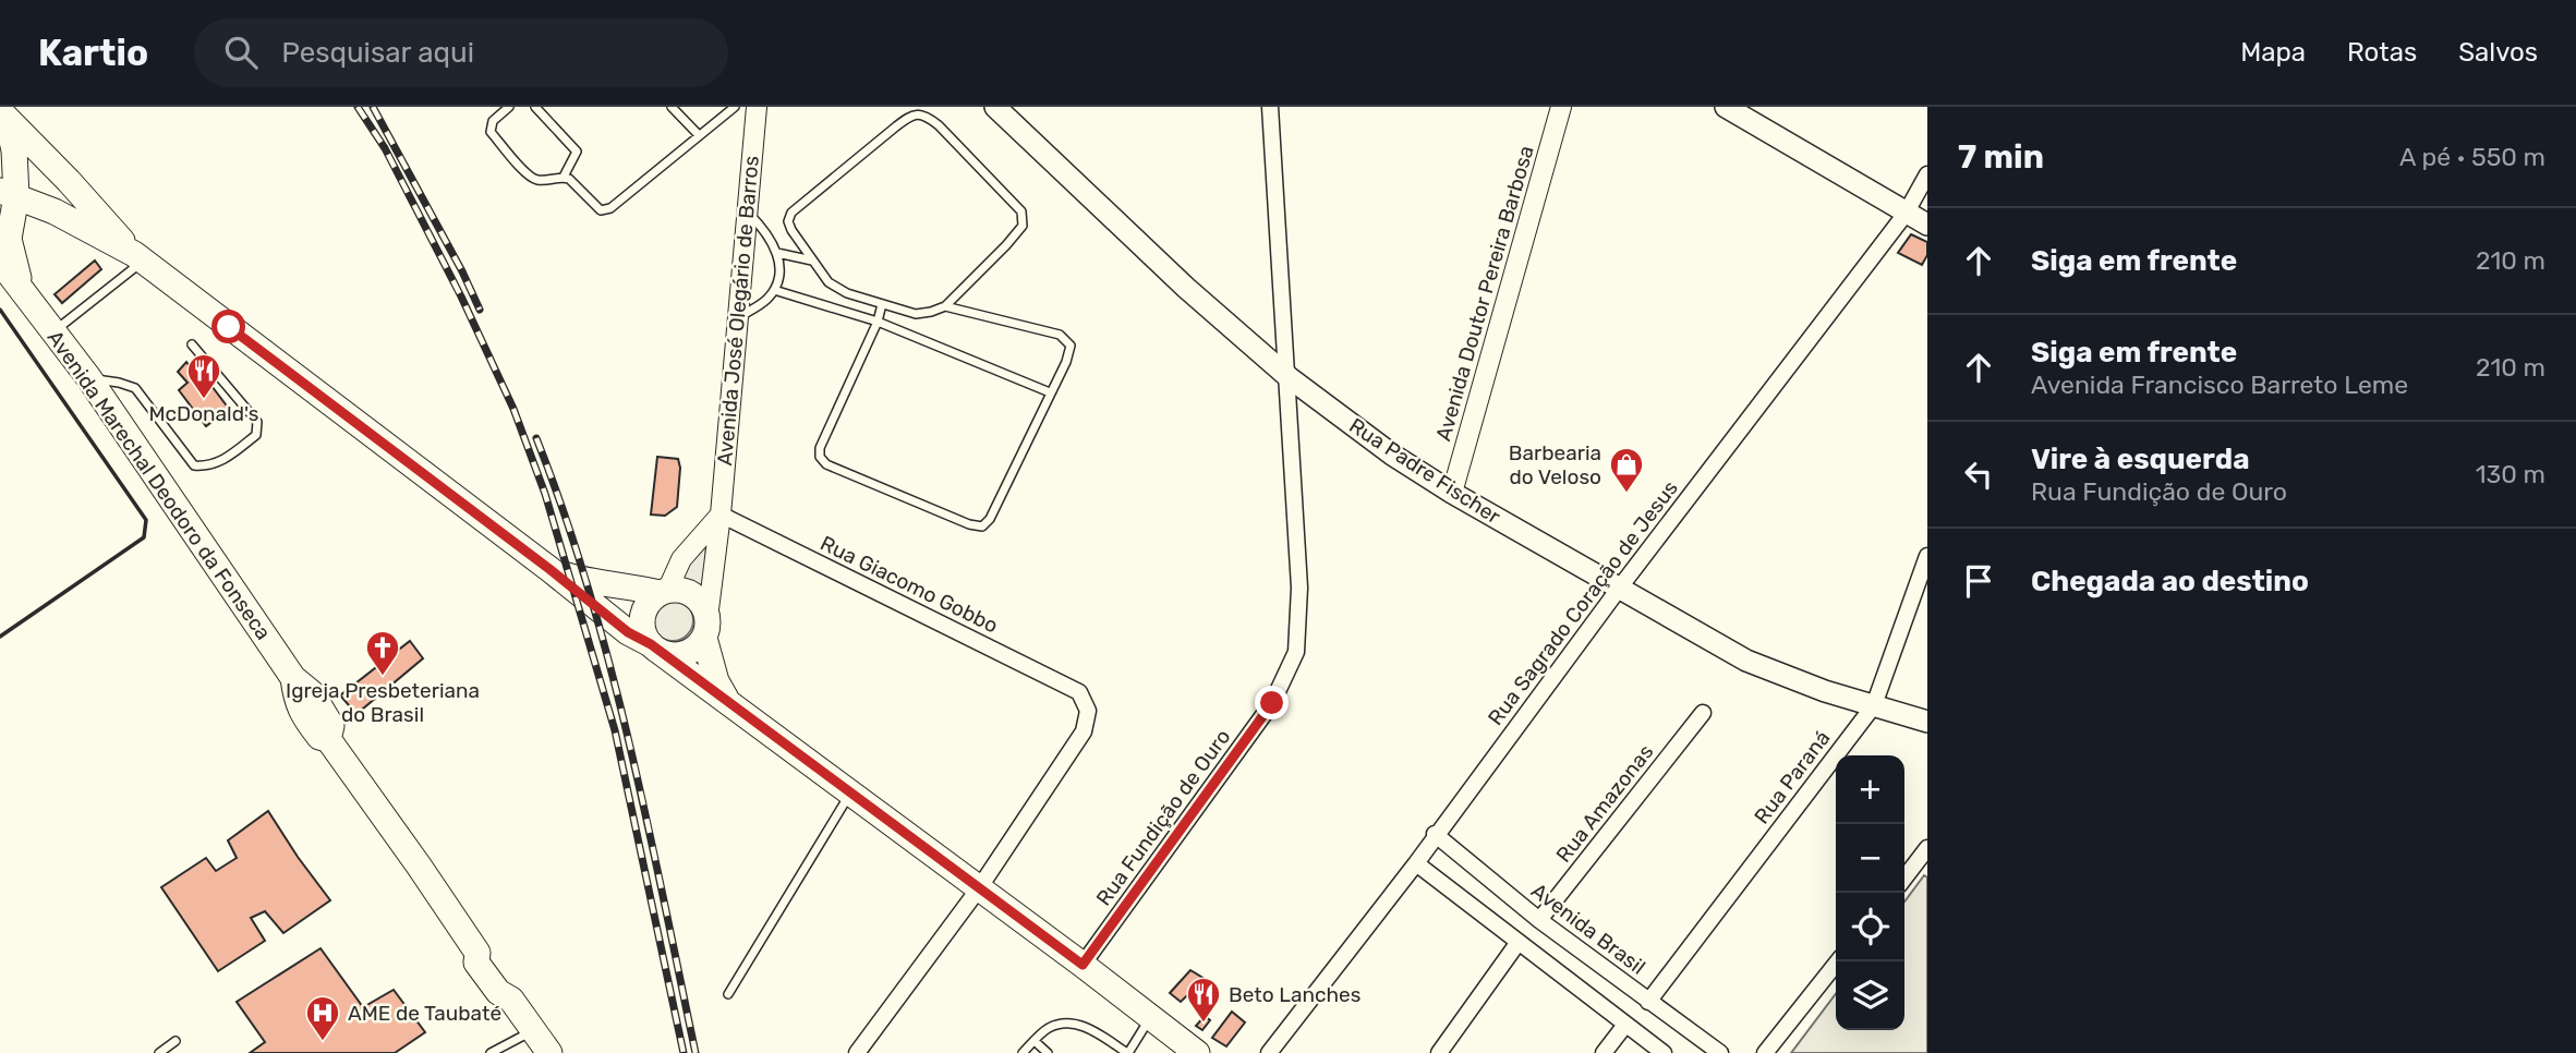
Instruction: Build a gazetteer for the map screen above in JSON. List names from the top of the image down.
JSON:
{
  "streets": {
    "main road": ["Rua Padre Fischer", "Avenida Marechal Deodoro da Fonseca"],
    "street": [
      "Avenida Doutor Pereira Barbosa",
      "Avenida José Olegário de Barros",
      "Rua Giacomo Gobbo",
      "Rua Sagrado Coração de Jesus",
      "Rua Paraná",
      "Rua Amazonas",
      "Rua Fundição de Ouro",
      "Avenida Brasil"
    ]
  },
  "crossings": [
    ["Avenida Doutor Pereira Barbosa", "Rua Padre Fischer"],
    ["Avenida José Olegário de Barros", "Rua Giacomo Gobbo"],
    ["Rua Padre Fischer", "Rua Sagrado Coração de Jesus"],
    ["Rua Padre Fischer", "Rua Paraná"],
    ["Rua Padre Fischer", "Rua Fundição de Ouro"],
    ["Rua Sagrado Coração de Jesus", "Avenida Brasil"],
    ["Rua Paraná", "Avenida Brasil"],
    ["Rua Amazonas", "Avenida Brasil"]
  ],
  "places": {
    "restaurant": ["McDonald's", "Beto Lanches"],
    "shop": ["Barbearia do Veloso"],
    "church": ["Igreja Presbeteriana do Brasil"],
    "hospital": ["AME de Taubaté"]
  },
  "page": {
    "header": "Kartio",
    "search": "Pesquisar aqui",
    "nav": ["Mapa", "Rotas", "Salvos"],
    "heading": ["7 min", "A pé · 550 m"],
    "list": [
      ["Siga em frente", "210 m"],
      ["Siga em frente", "Avenida Francisco Barreto Leme", "210 m"],
      ["Vire à esquerda", "Rua Fundição de Ouro", "130 m"],
      "Chegada ao destino"
    ],
    "map_buttons": ["+", "−"]
  }
}
